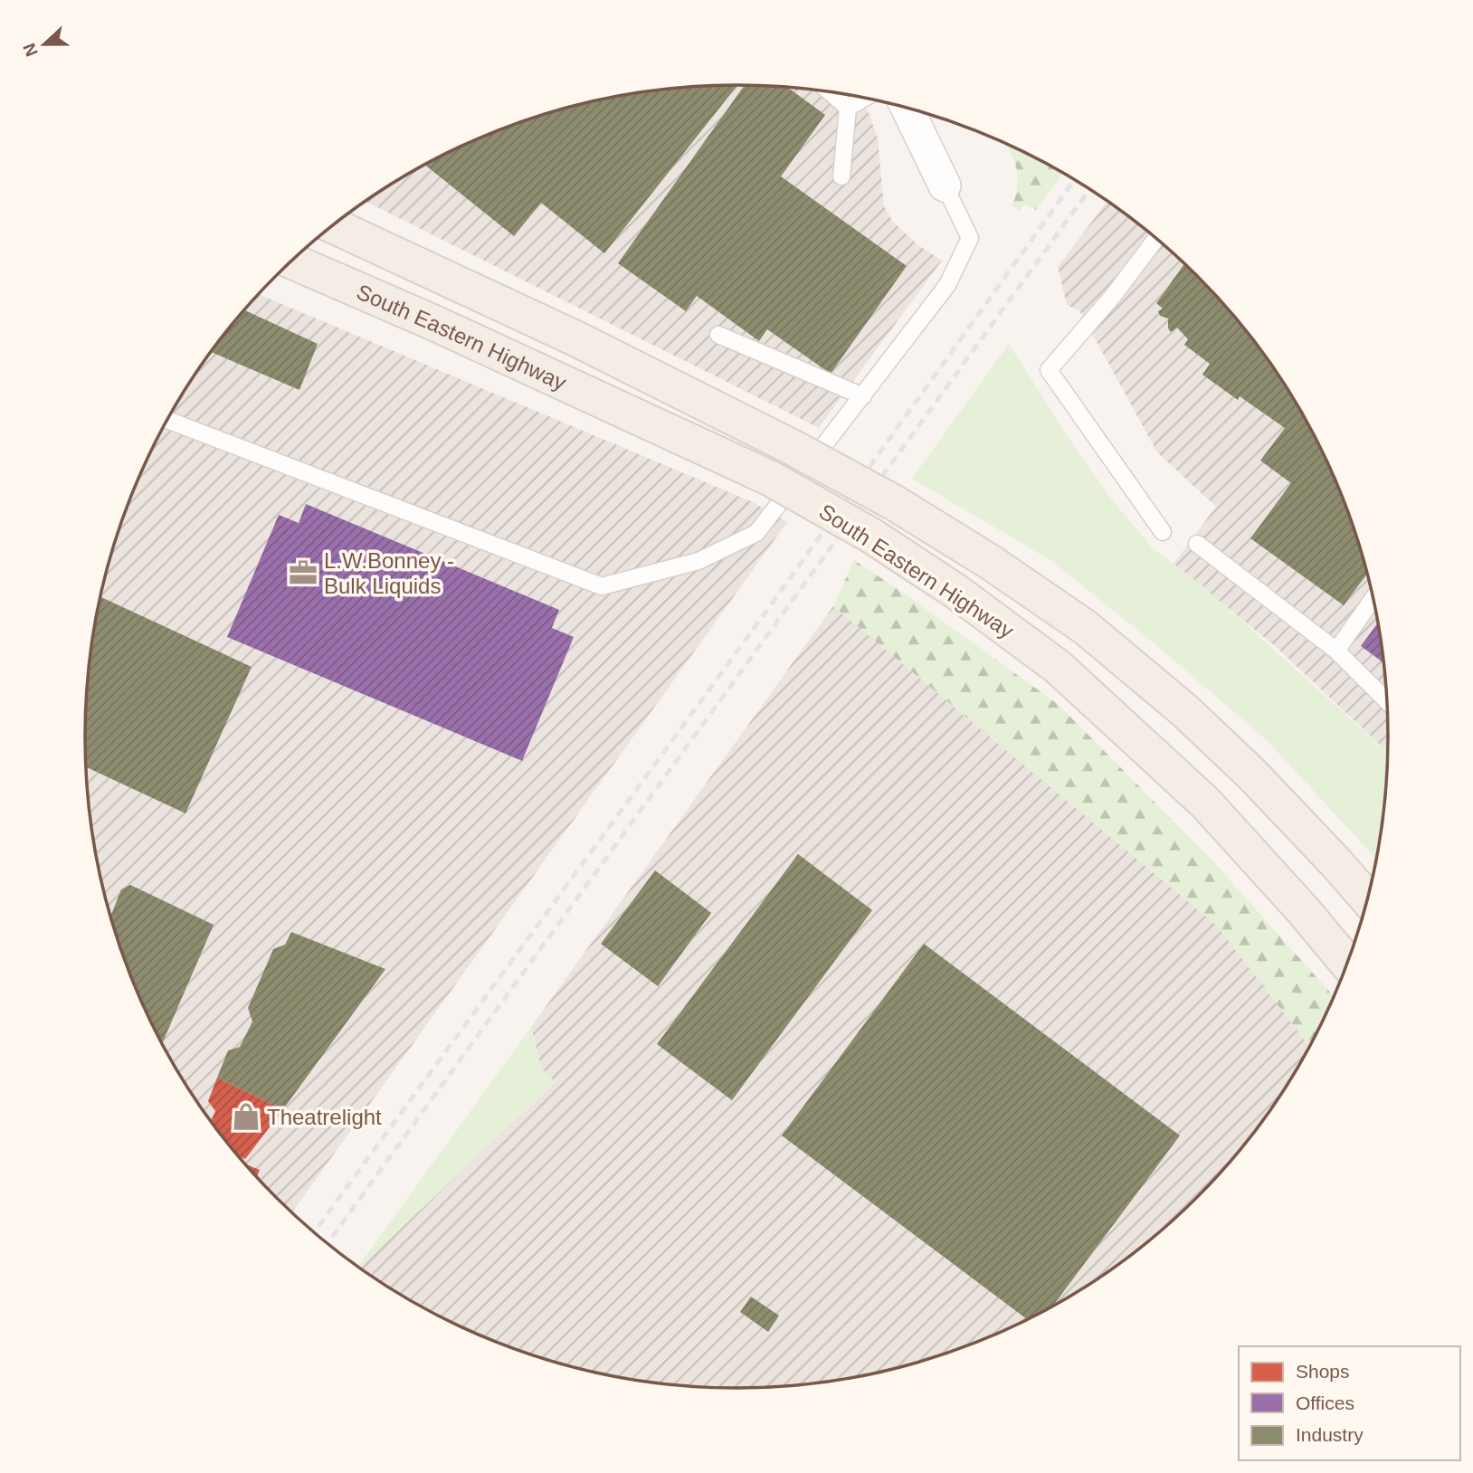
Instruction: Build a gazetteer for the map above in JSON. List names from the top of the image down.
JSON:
{
  "streets": {
    "main road": ["South Eastern Highway"]
  },
  "places": {
    "office": ["L.W.Bonney - Bulk Liquids"],
    "shop": ["Theatrelight"]
  },
  "legend": ["Shops", "Offices", "Industry"],
  "north": "left"
}
